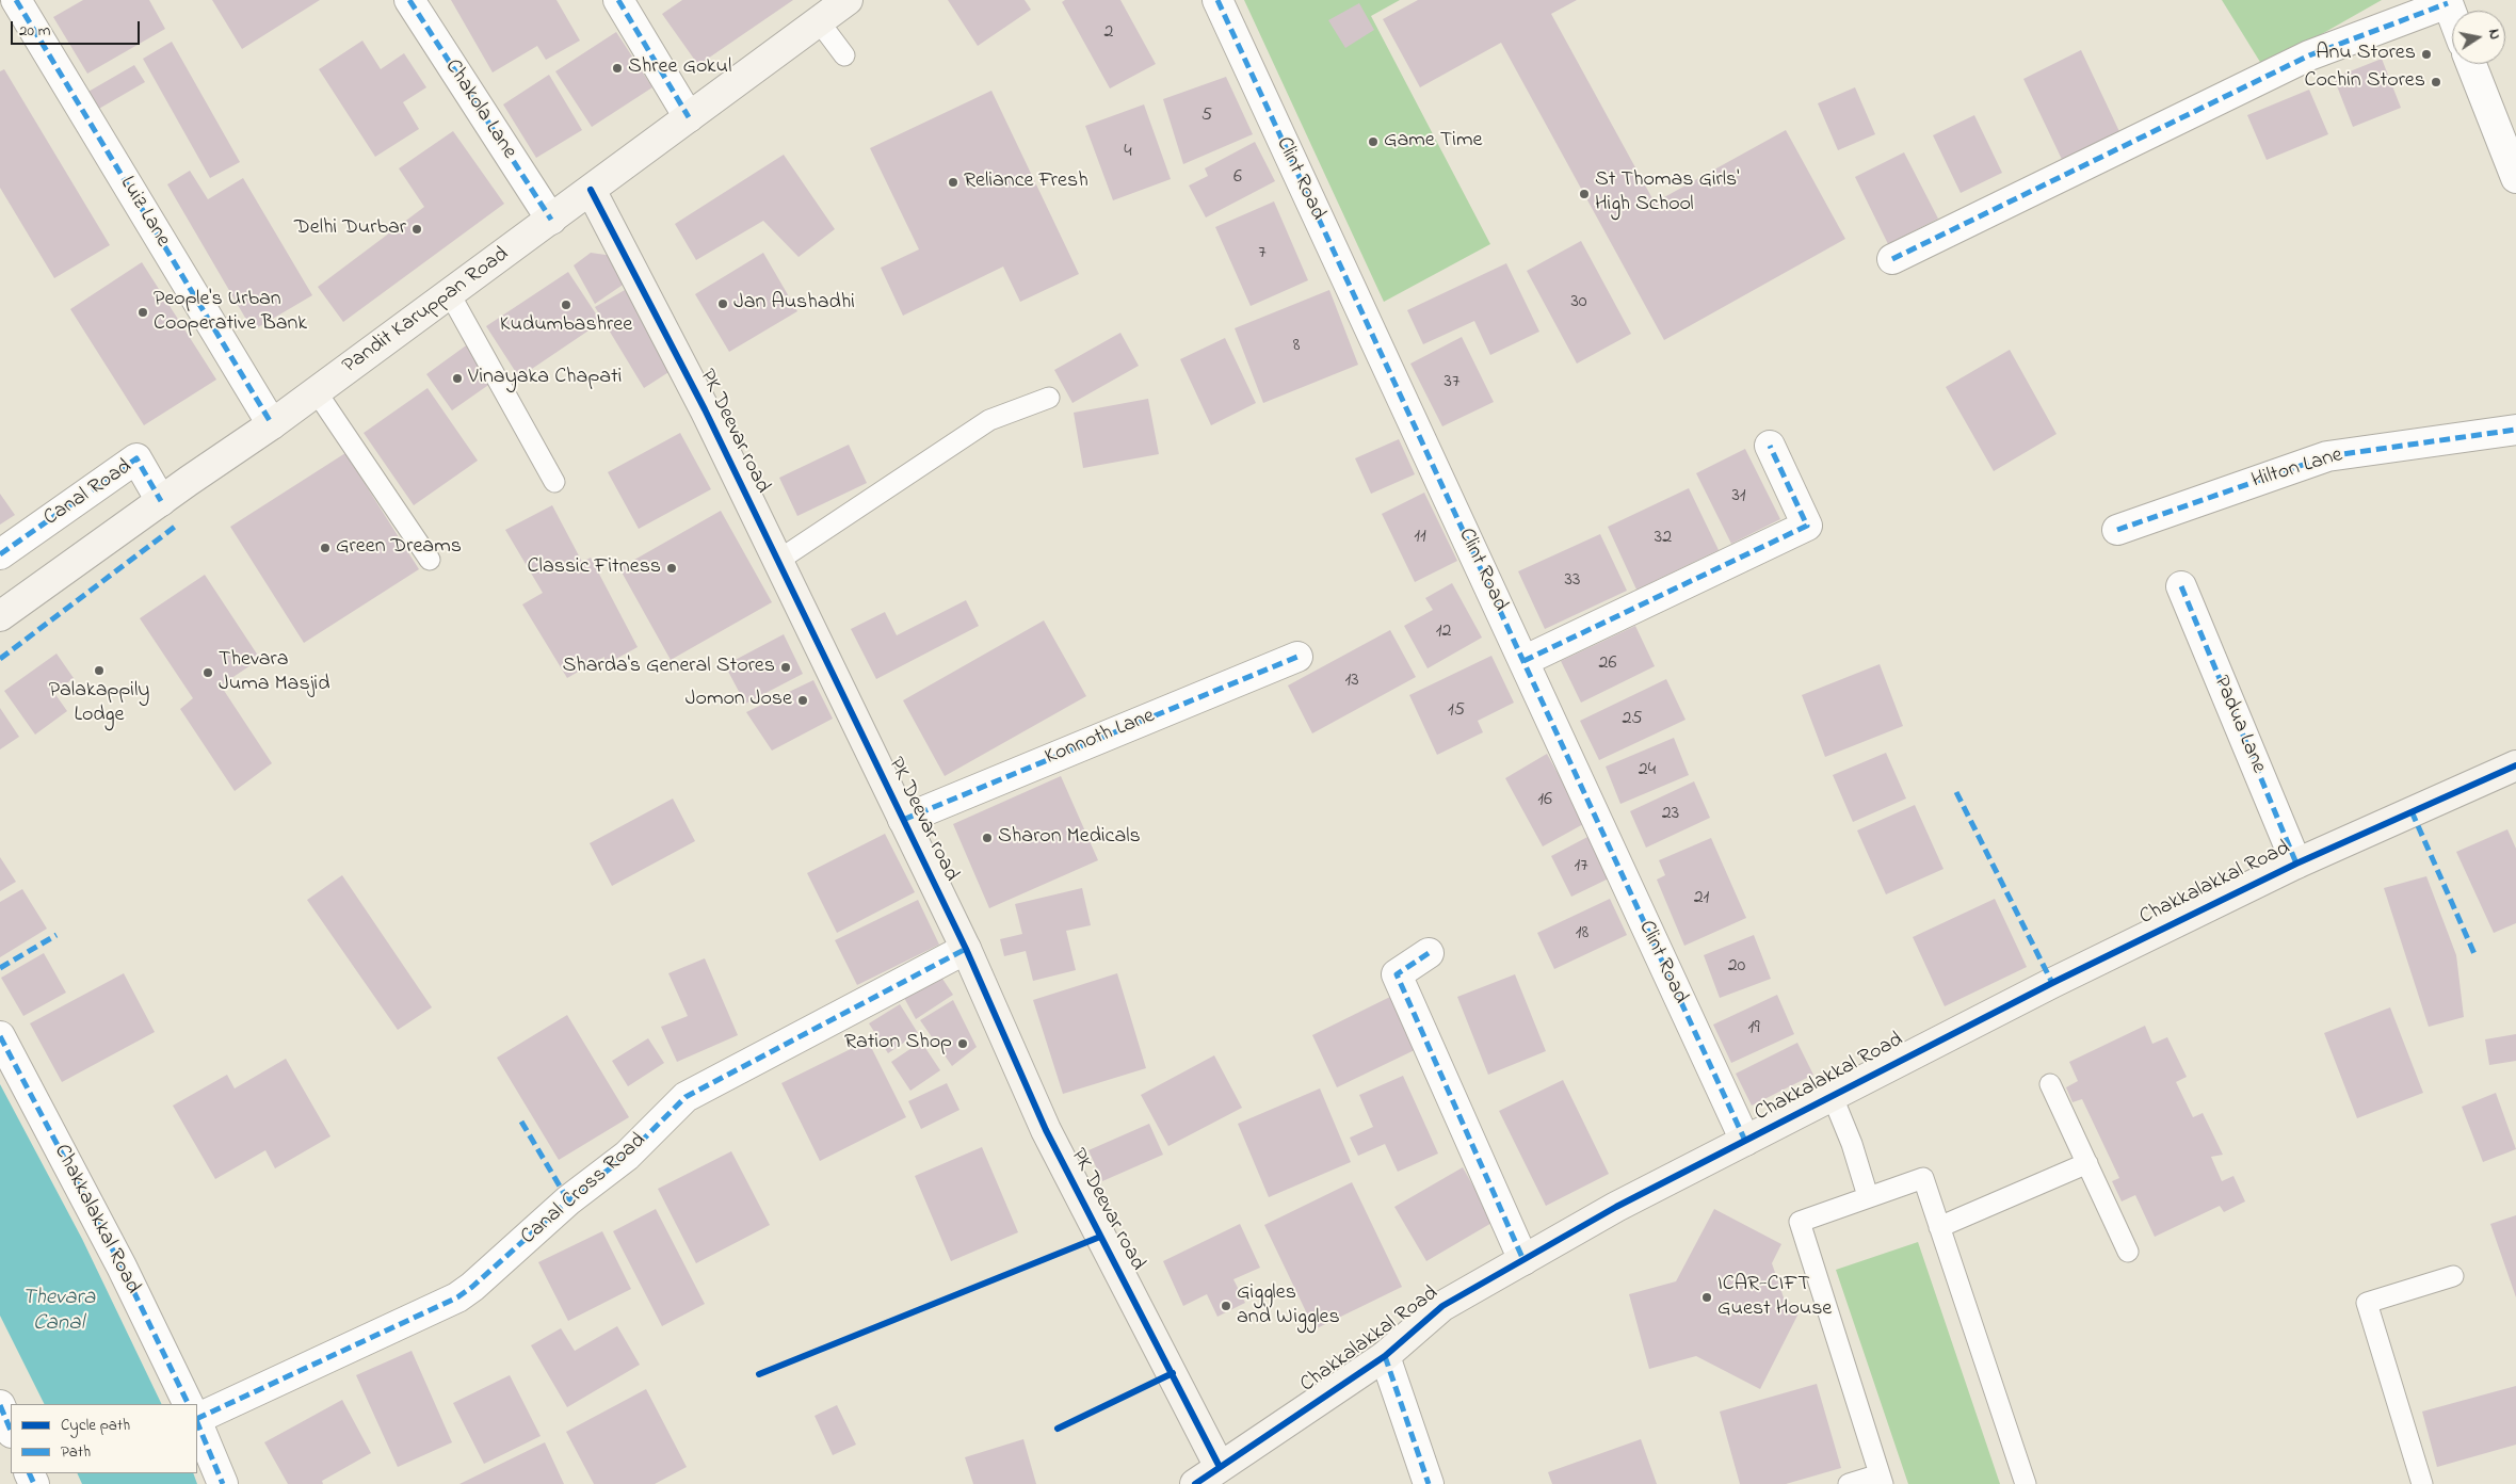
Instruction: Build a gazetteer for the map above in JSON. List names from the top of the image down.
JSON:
{
  "streets": {
    "street": [
      "Chakola Lane",
      "Clint Road",
      "Luiz Lane",
      "Pandit Karuppan Road",
      "PK Deevar road",
      "Hilton Lane",
      "Canal Road",
      "Padua Lane",
      "Konnoth Lane",
      "Chakkalakkal Road",
      "Canal Cross Road"
    ]
  },
  "crossings": [
    ["Chakola Lane", "Pandit Karuppan Road"],
    ["Clint Road", "Chakkalakkal Road"],
    ["Luiz Lane", "Pandit Karuppan Road"],
    ["Pandit Karuppan Road", "PK Deevar road"],
    ["Pandit Karuppan Road", "Canal Road"],
    ["PK Deevar road", "Konnoth Lane"],
    ["PK Deevar road", "Chakkalakkal Road"],
    ["PK Deevar road", "Canal Cross Road"],
    ["Padua Lane", "Chakkalakkal Road"]
  ],
  "water": ["Thevara Canal"],
  "places": [
    "Anu Stores",
    "Shree Gokul",
    "Cochin Stores",
    "Game Time",
    "Reliance Fresh",
    "St Thomas Girls' High School",
    "Delhi Durbar",
    "Jan Aushadhi",
    "Kudumbashree",
    "People's Urban Cooperative Bank",
    "Vinayaka Chapati",
    "Green Dreams",
    "Classic Fitness",
    "Sharda's General Stores",
    "Palakappily Lodge",
    "Thevara Juma Masjid",
    "Jomon Jose",
    "Sharon Medicals",
    "Ration Shop",
    "ICAR-CIFT Guest House",
    "Giggles and Wiggles"
  ],
  "house_numbers": [
    "2",
    "5",
    "4",
    "6",
    "7",
    "30",
    "8",
    "37",
    "31",
    "11",
    "32",
    "33",
    "12",
    "26",
    "13",
    "15",
    "25",
    "24",
    "16",
    "23",
    "17",
    "21",
    "18",
    "20",
    "19"
  ],
  "legend": ["Cycle path", "Path"],
  "scale_bar": "20 m",
  "north": "right"
}
